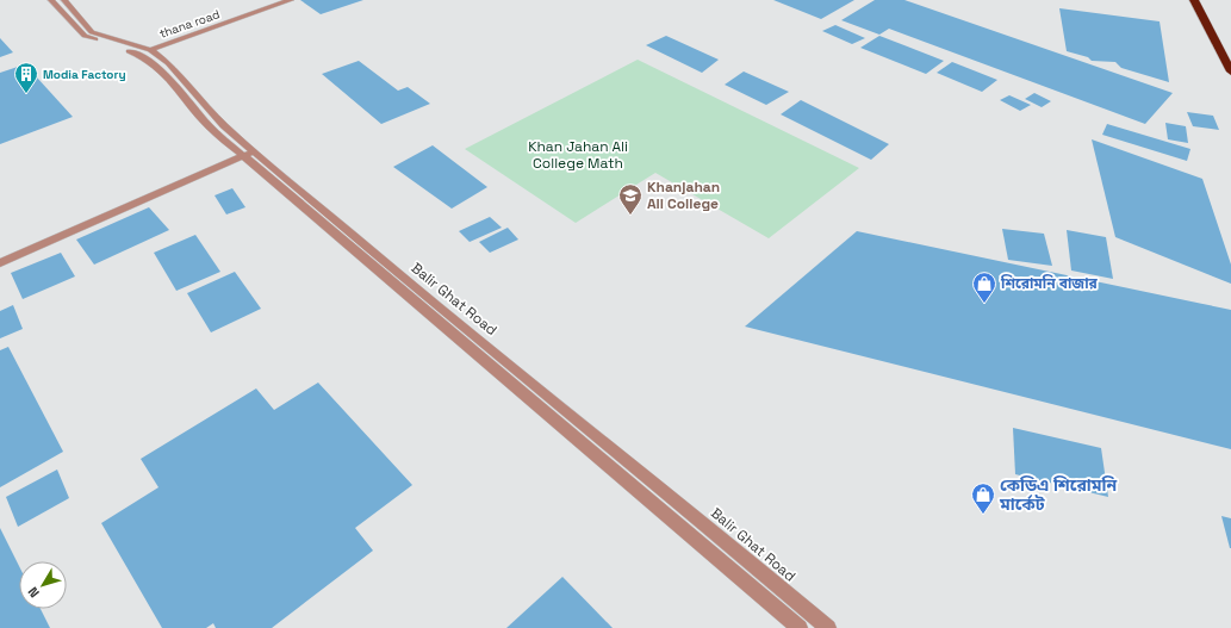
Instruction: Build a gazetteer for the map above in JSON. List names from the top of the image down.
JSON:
{
  "streets": {
    "street": ["thana road", "Balir Ghat Road"]
  },
  "crossings": [
    ["thana road", "Balir Ghat Road"]
  ],
  "parks": ["Khan Jahan Ali College Math"],
  "places": {
    "building": ["Modia Factory"],
    "school or university": ["Khanjahan Ali College"],
    "shop": ["শিরোমনি বাজার", "কেডিএ শিরোমনি মার্কেট"]
  },
  "north": "bottom left"
}
